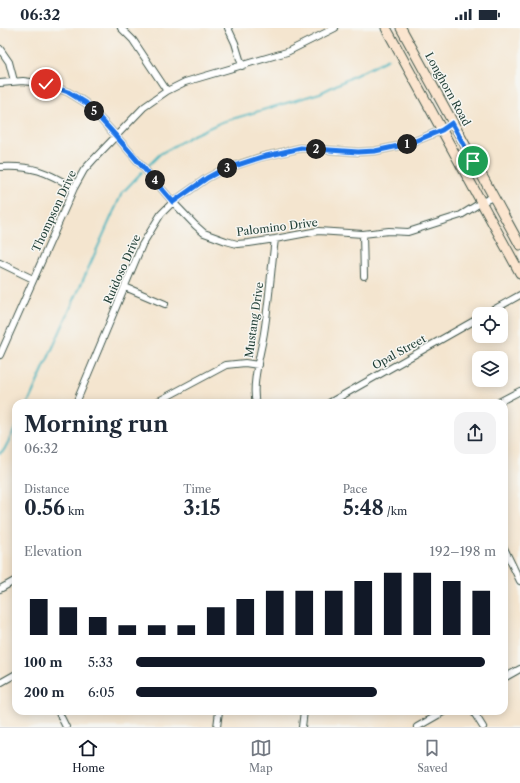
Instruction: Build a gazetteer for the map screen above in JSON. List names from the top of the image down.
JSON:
{
  "streets": {
    "main road": ["Longhorn Road"],
    "street": [
      "Thompson Drive",
      "Palomino Drive",
      "Ruidoso Drive",
      "Mustang Drive",
      "Opal Street"
    ]
  },
  "crossings": [
    ["Longhorn Road", "Palomino Drive"],
    ["Longhorn Road", "Ruidoso Drive"],
    ["Thompson Drive", "Palomino Drive"],
    ["Palomino Drive", "Ruidoso Drive"],
    ["Palomino Drive", "Mustang Drive"]
  ],
  "page": {
    "status": "06:32",
    "pins": [
      "5",
      "1",
      "2",
      "3",
      "4"
    ],
    "heading": ["Morning run", "06:32"],
    "stats": [
      ["Distance", "0.56 km"],
      ["Time", "3:15"],
      ["Pace", "5:48 /km"]
    ],
    "chart": ["Elevation", "192–198 m"],
    "list": [
      {
        "name": "100 m",
        "note": "5:33"
      },
      {
        "name": "200 m",
        "note": "6:05"
      }
    ],
    "tabs": ["Home", "Map", "Saved"]
  }
}
